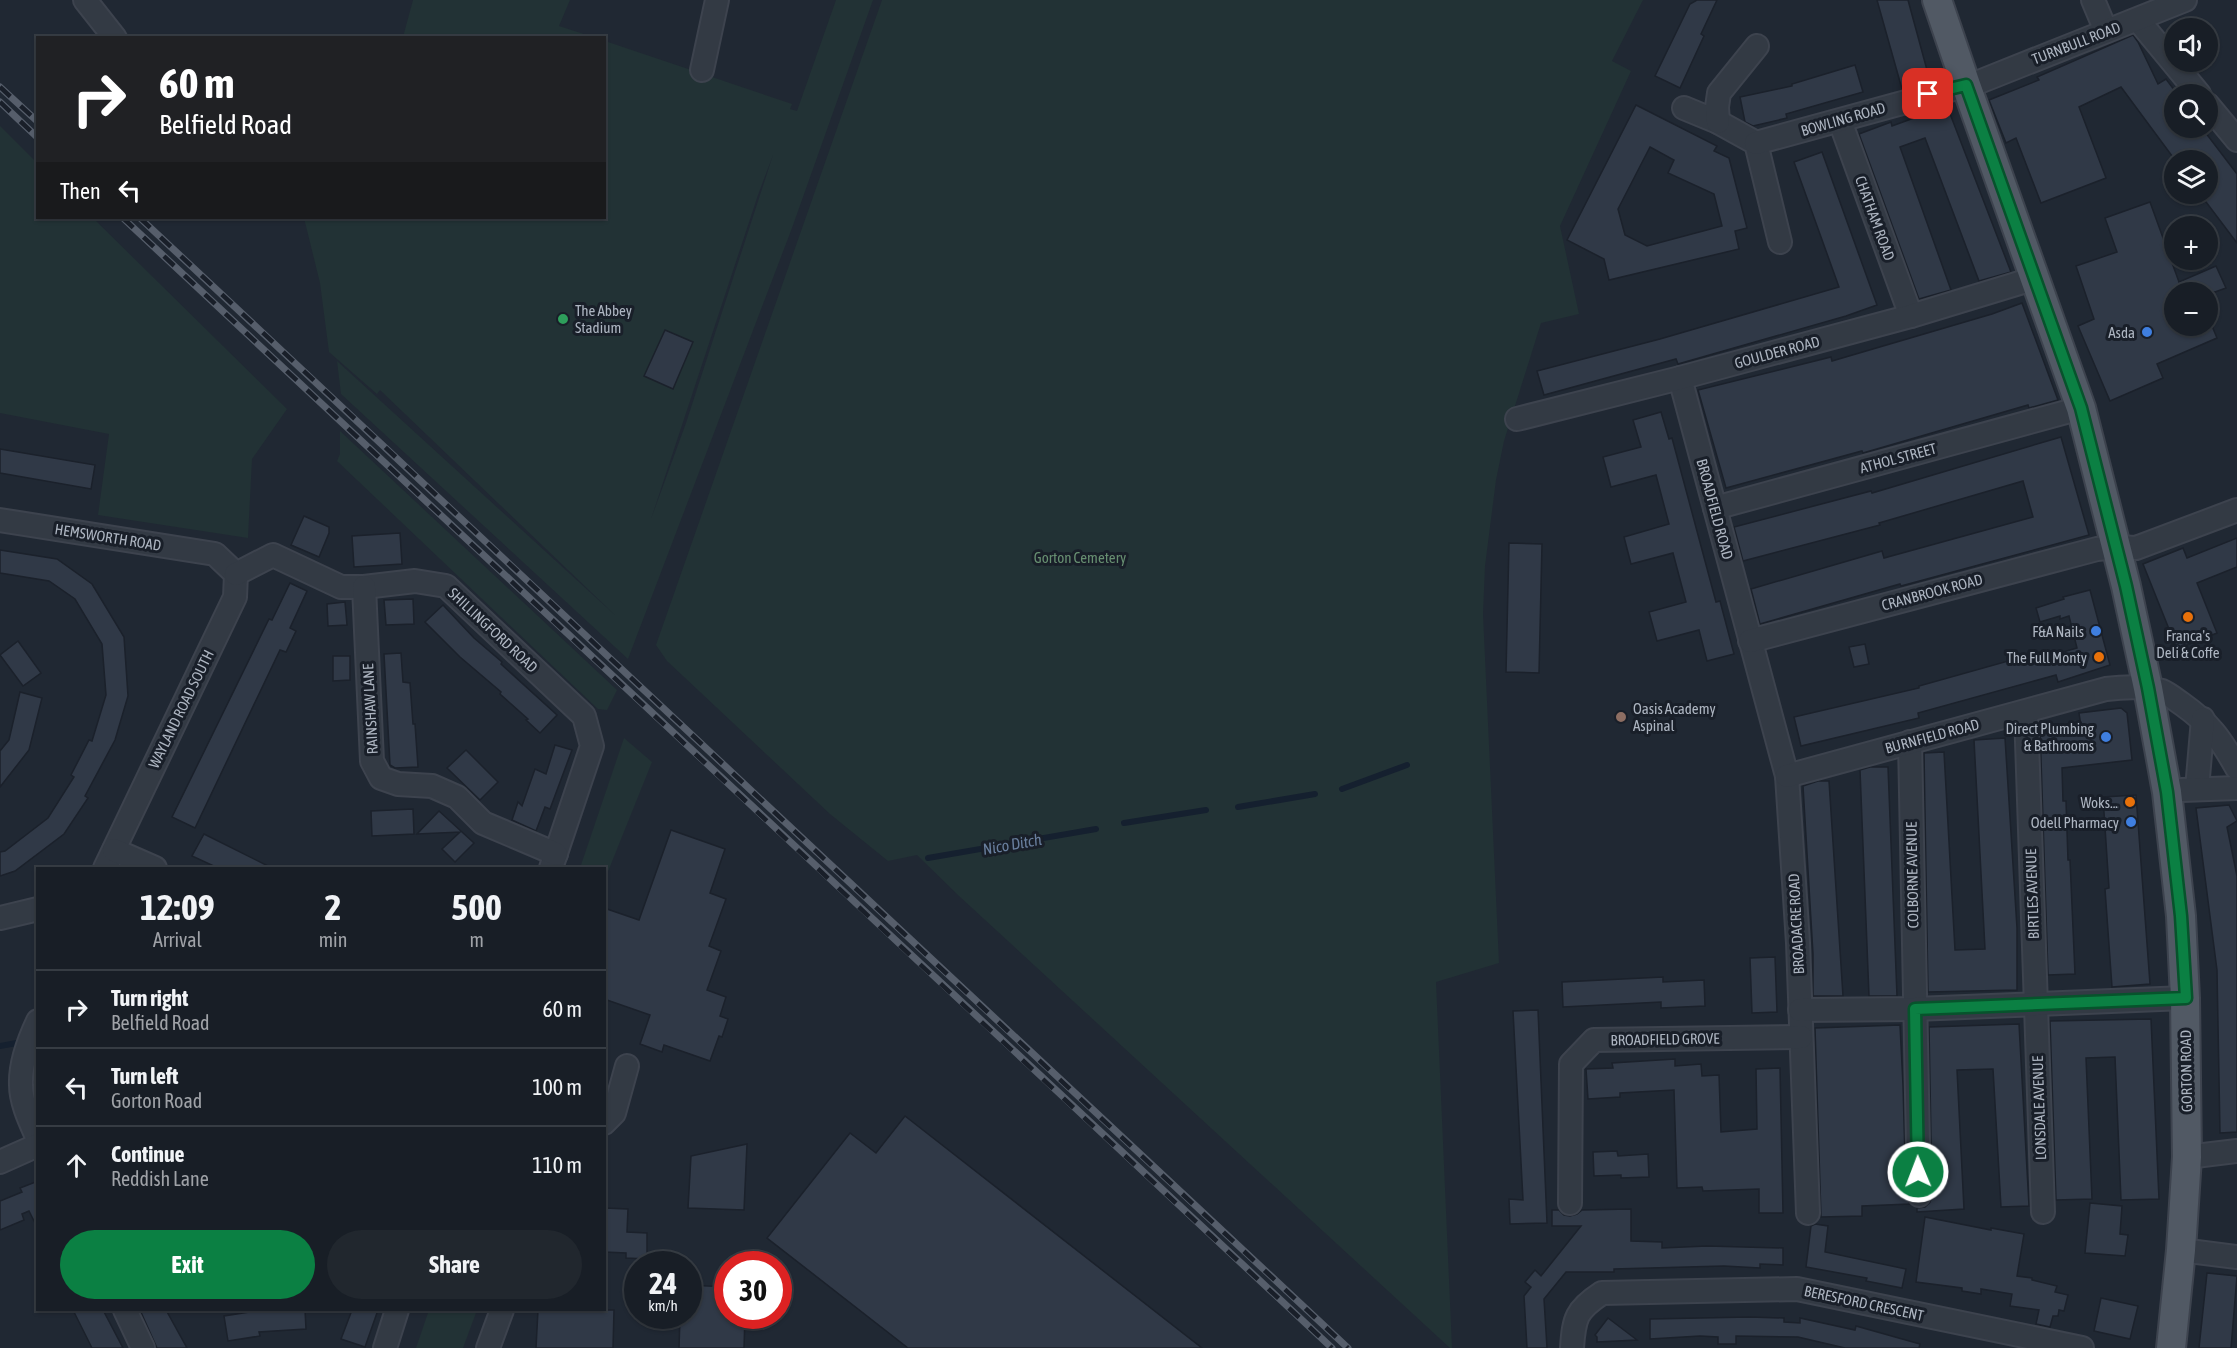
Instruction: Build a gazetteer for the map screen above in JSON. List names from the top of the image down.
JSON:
{
  "streets": {
    "main road": ["GORTON ROAD"],
    "street": [
      "TURNBULL ROAD",
      "BOWLING ROAD",
      "CHATHAM ROAD",
      "GOULDER ROAD",
      "ATHOL STREET",
      "BROADFIELD ROAD",
      "HEMSWORTH ROAD",
      "CRANBROOK ROAD",
      "SHILLINGFORD ROAD",
      "WAYLAND ROAD SOUTH",
      "RAINSHAW LANE",
      "BURNFIELD ROAD",
      "COLBORNE AVENUE",
      "BIRTLES AVENUE",
      "BROADACRE ROAD",
      "BROADFIELD GROVE",
      "LONSDALE AVENUE",
      "BERESFORD CRESCENT"
    ]
  },
  "crossings": [
    ["TURNBULL ROAD", "BOWLING ROAD"],
    ["TURNBULL ROAD", "GORTON ROAD"],
    ["BOWLING ROAD", "CHATHAM ROAD"],
    ["BOWLING ROAD", "GORTON ROAD"],
    ["CHATHAM ROAD", "GOULDER ROAD"],
    ["GOULDER ROAD", "BROADFIELD ROAD"],
    ["GOULDER ROAD", "GORTON ROAD"],
    ["ATHOL STREET", "BROADFIELD ROAD"],
    ["ATHOL STREET", "GORTON ROAD"],
    ["BROADFIELD ROAD", "CRANBROOK ROAD"],
    ["BROADFIELD ROAD", "BROADACRE ROAD"],
    ["HEMSWORTH ROAD", "SHILLINGFORD ROAD"],
    ["HEMSWORTH ROAD", "WAYLAND ROAD SOUTH"],
    ["CRANBROOK ROAD", "BROADACRE ROAD"],
    ["CRANBROOK ROAD", "GORTON ROAD"],
    ["SHILLINGFORD ROAD", "WAYLAND ROAD SOUTH"],
    ["SHILLINGFORD ROAD", "RAINSHAW LANE"],
    ["BURNFIELD ROAD", "COLBORNE AVENUE"],
    ["BURNFIELD ROAD", "BIRTLES AVENUE"],
    ["BURNFIELD ROAD", "BROADACRE ROAD"],
    ["BURNFIELD ROAD", "GORTON ROAD"],
    ["BIRTLES AVENUE", "LONSDALE AVENUE"],
    ["BROADACRE ROAD", "BROADFIELD GROVE"]
  ],
  "water": ["Nico Ditch"],
  "parks": ["Gorton Cemetery"],
  "places": [
    "The Abbey Stadium",
    "Asda",
    "Franca's Deli & Coffe",
    "F&A Nails",
    "The Full Monty",
    "Oasis Academy Aspinal",
    "Direct Plumbing & Bathrooms",
    "Woks...",
    "Odell Pharmacy"
  ],
  "page": {
    "map_buttons": ["+", "−"],
    "turn": ["60 m", "Belfield Road"],
    "then": "Then",
    "eta": [
      "12:09",
      "Arrival",
      "2",
      "min",
      "500",
      "m"
    ],
    "list": [
      {
        "name": "Turn right",
        "note": "Belfield Road",
        "value": "60 m"
      },
      {
        "name": "Turn left",
        "note": "Gorton Road",
        "value": "100 m"
      },
      {
        "name": "Continue",
        "note": "Reddish Lane",
        "value": "110 m"
      }
    ],
    "buttons": ["Exit", "Share"],
    "speed": "24 km/h",
    "limit": "30"
  }
}
